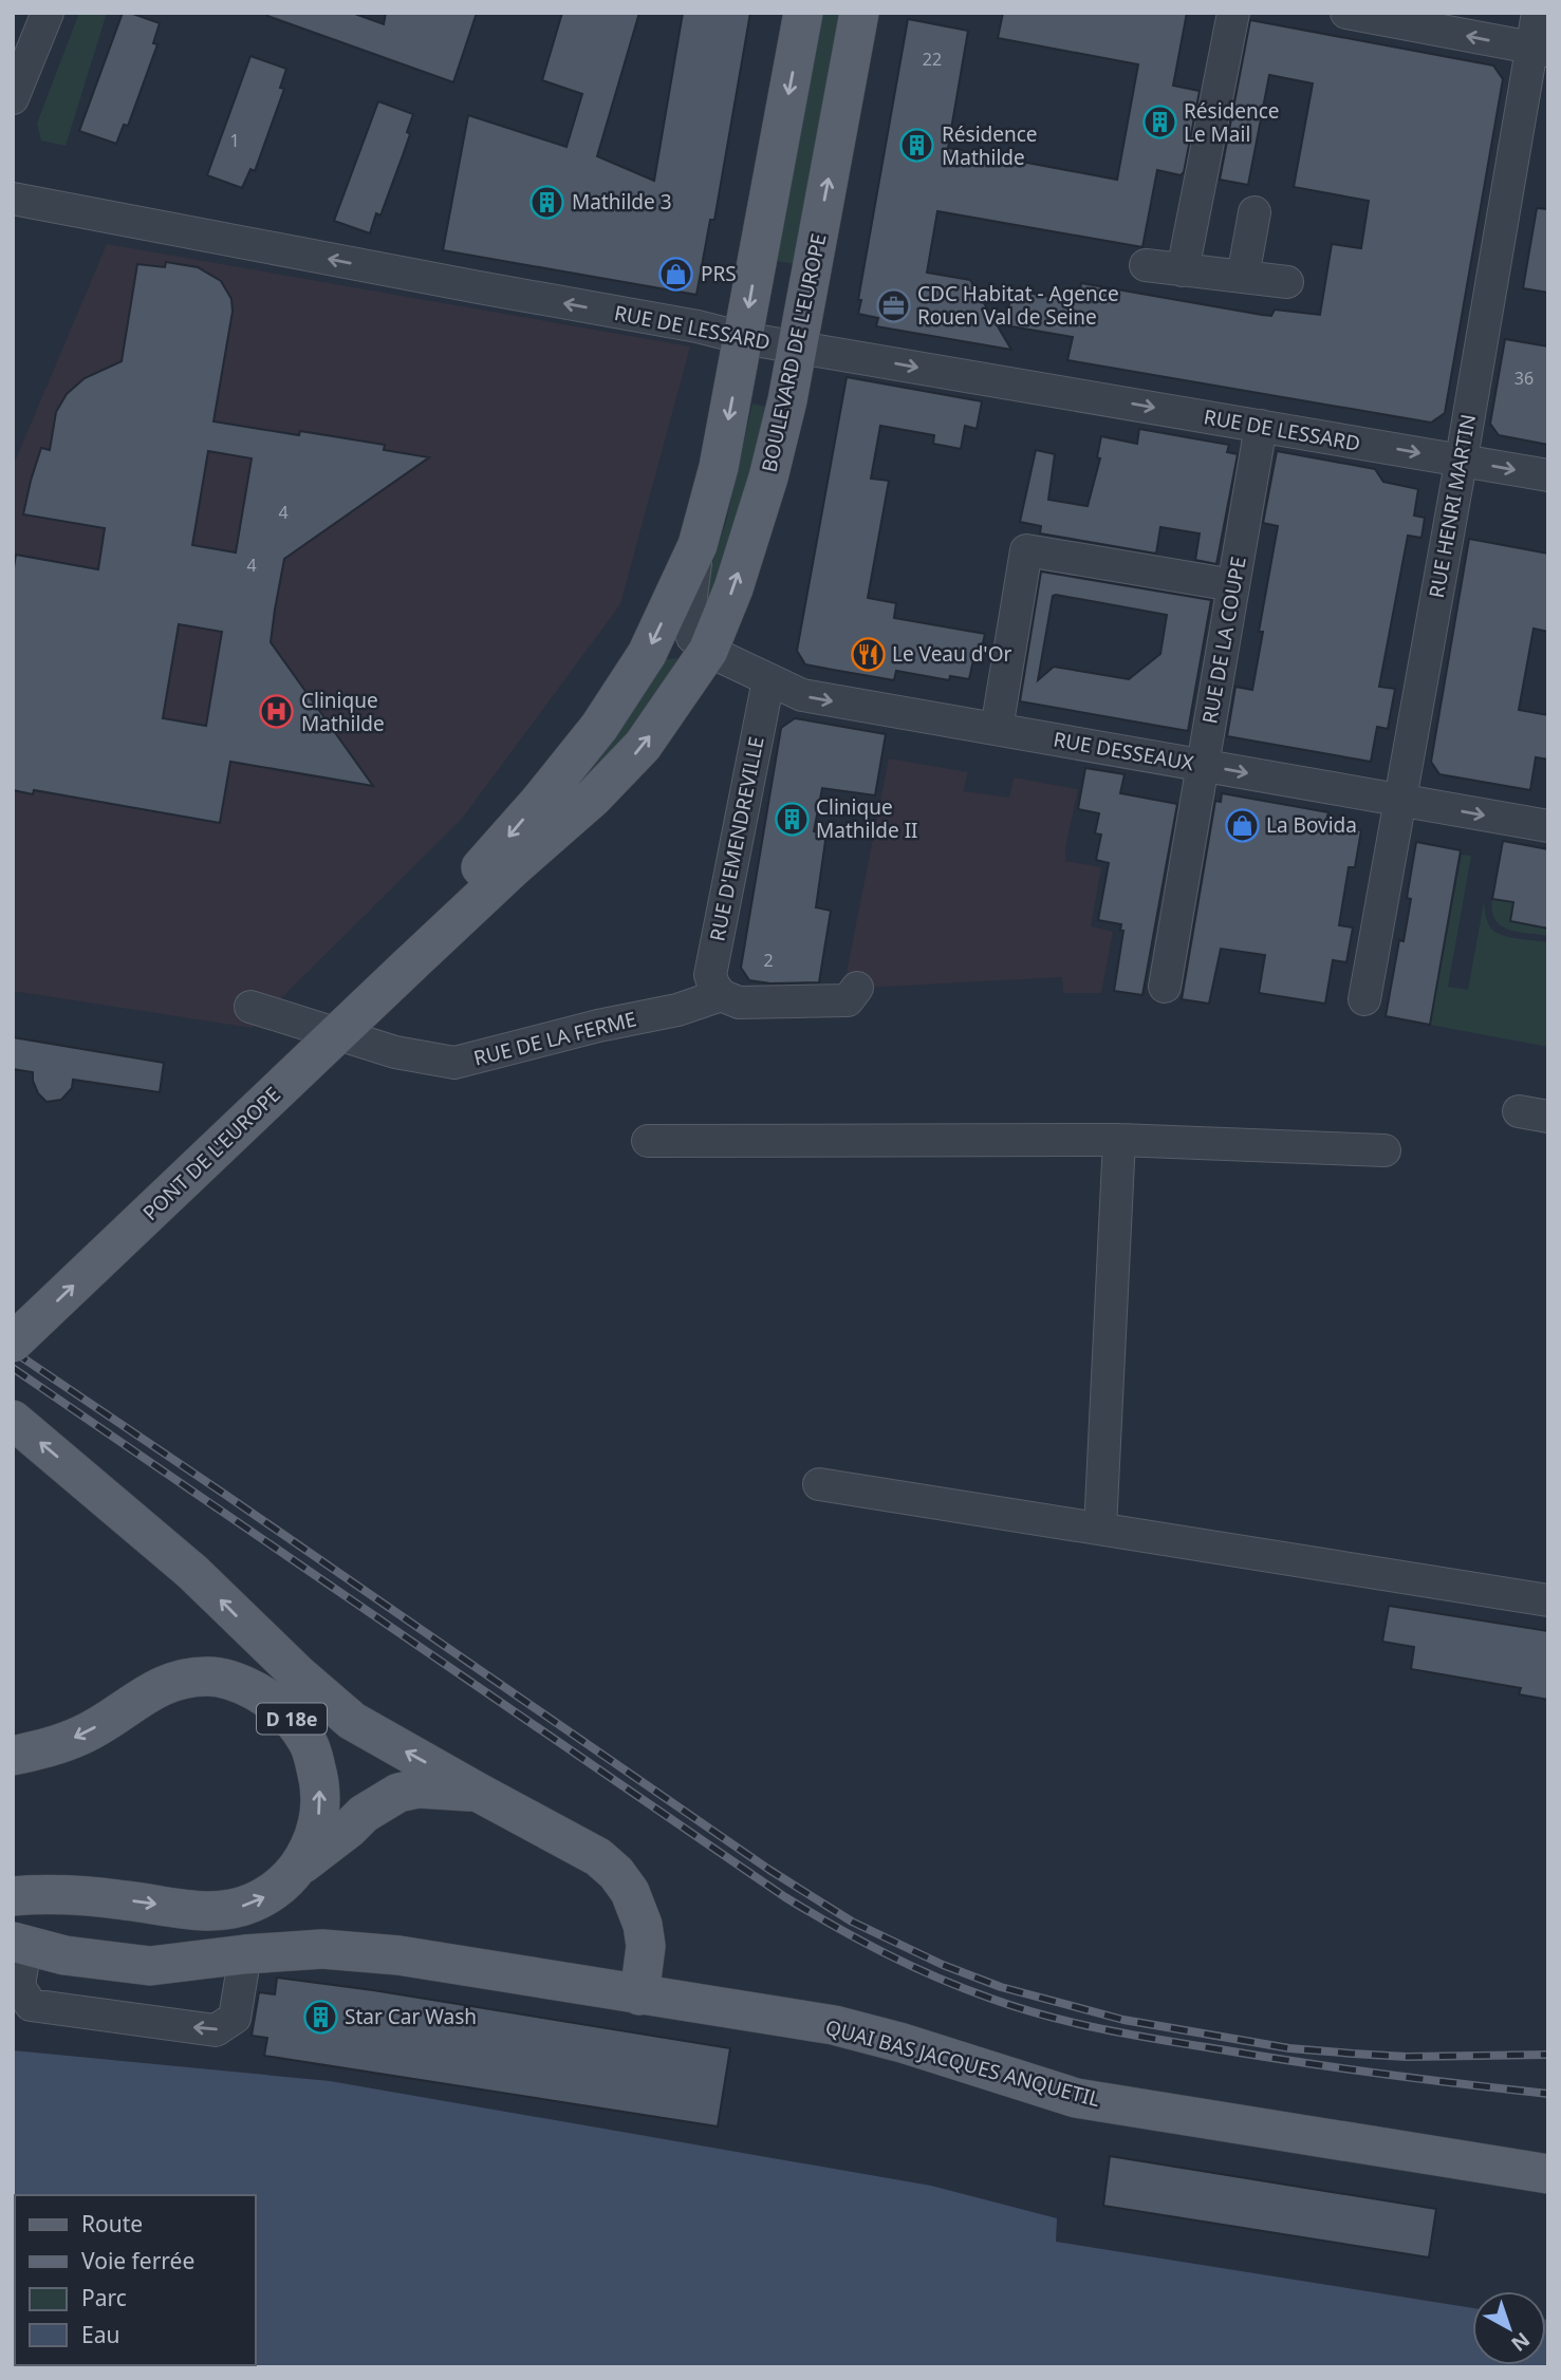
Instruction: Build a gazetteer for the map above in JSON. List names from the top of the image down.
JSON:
{
  "streets": {
    "main road": [
      "BOULEVARD DE L'EUROPE",
      "PONT DE L'EUROPE",
      "D 18e",
      "QUAI BAS JACQUES ANQUETIL"
    ],
    "street": [
      "RUE DE LESSARD",
      "RUE HENRI MARTIN",
      "RUE DE LA COUPE",
      "RUE DESSEAUX",
      "RUE D'EMENDREVILLE",
      "RUE DE LA FERME"
    ]
  },
  "crossings": [
    ["RUE DE LESSARD", "BOULEVARD DE L'EUROPE"],
    ["RUE DE LESSARD", "RUE HENRI MARTIN"],
    ["RUE DE LESSARD", "RUE DE LA COUPE"],
    ["BOULEVARD DE L'EUROPE", "RUE DESSEAUX"],
    ["BOULEVARD DE L'EUROPE", "PONT DE L'EUROPE"],
    ["RUE HENRI MARTIN", "RUE DESSEAUX"],
    ["RUE DE LA COUPE", "RUE DESSEAUX"],
    ["RUE DESSEAUX", "RUE D'EMENDREVILLE"],
    ["RUE D'EMENDREVILLE", "RUE DE LA FERME"]
  ],
  "one_way": ["RUE DESSEAUX"],
  "places": {
    "building": [
      "Résidence Le Mail",
      "Résidence Mathilde",
      "Mathilde 3",
      "Clinique Mathilde II",
      "Star Car Wash"
    ],
    "shop": ["PRS", "La Bovida"],
    "office": ["CDC Habitat - Agence Rouen Val de Seine"],
    "restaurant": ["Le Veau d'Or"],
    "hospital": ["Clinique Mathilde"]
  },
  "house_numbers": [
    "22",
    "1",
    "36",
    "4",
    "4",
    "2"
  ],
  "legend": [
    "Route",
    "Voie ferrée",
    "Parc",
    "Eau"
  ],
  "north": "bottom right"
}
